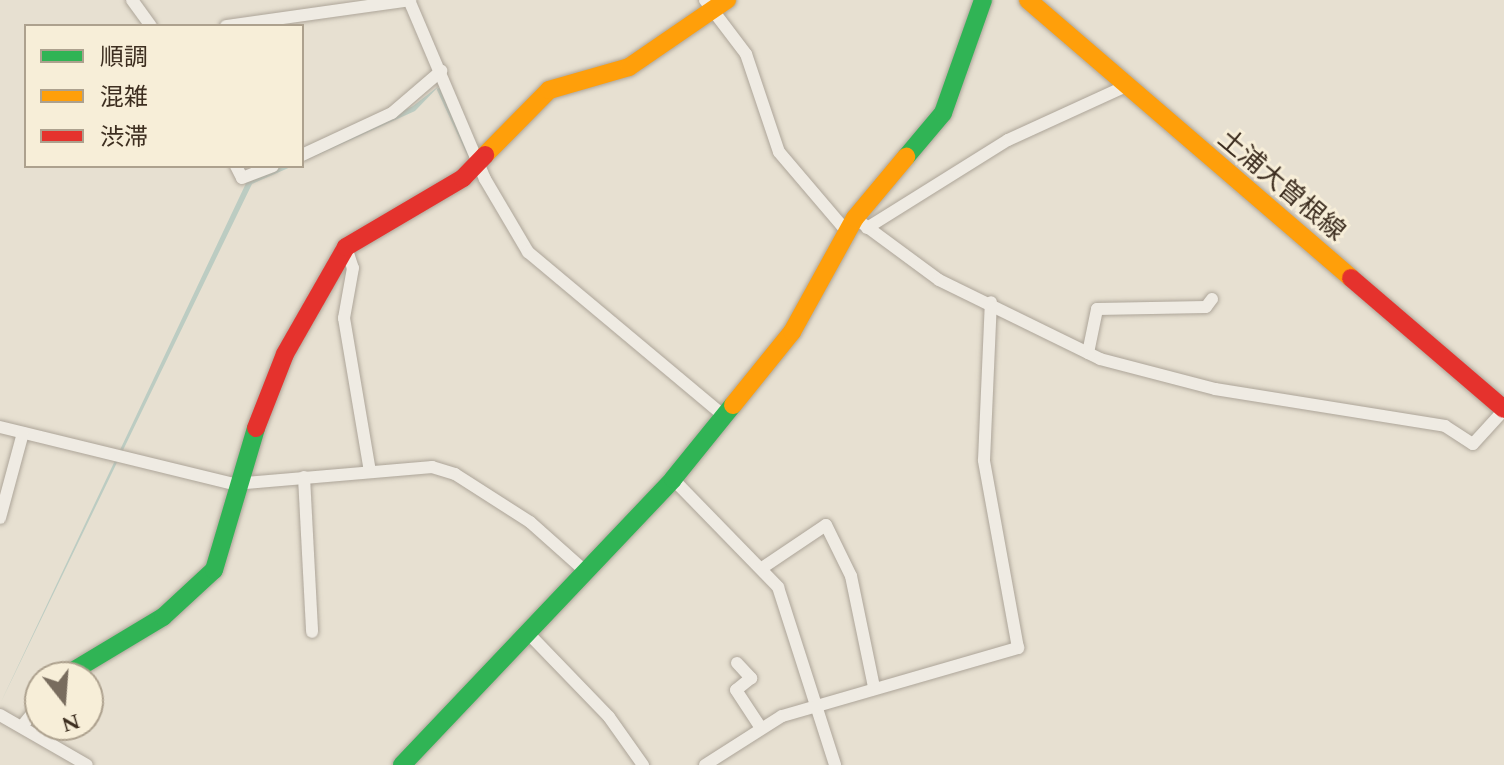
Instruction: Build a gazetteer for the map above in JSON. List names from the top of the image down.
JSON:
{
  "streets": {
    "street": ["土浦大曽根線"]
  },
  "legend": ["順調", "混雑", "渋滞"],
  "north": "bottom"
}
